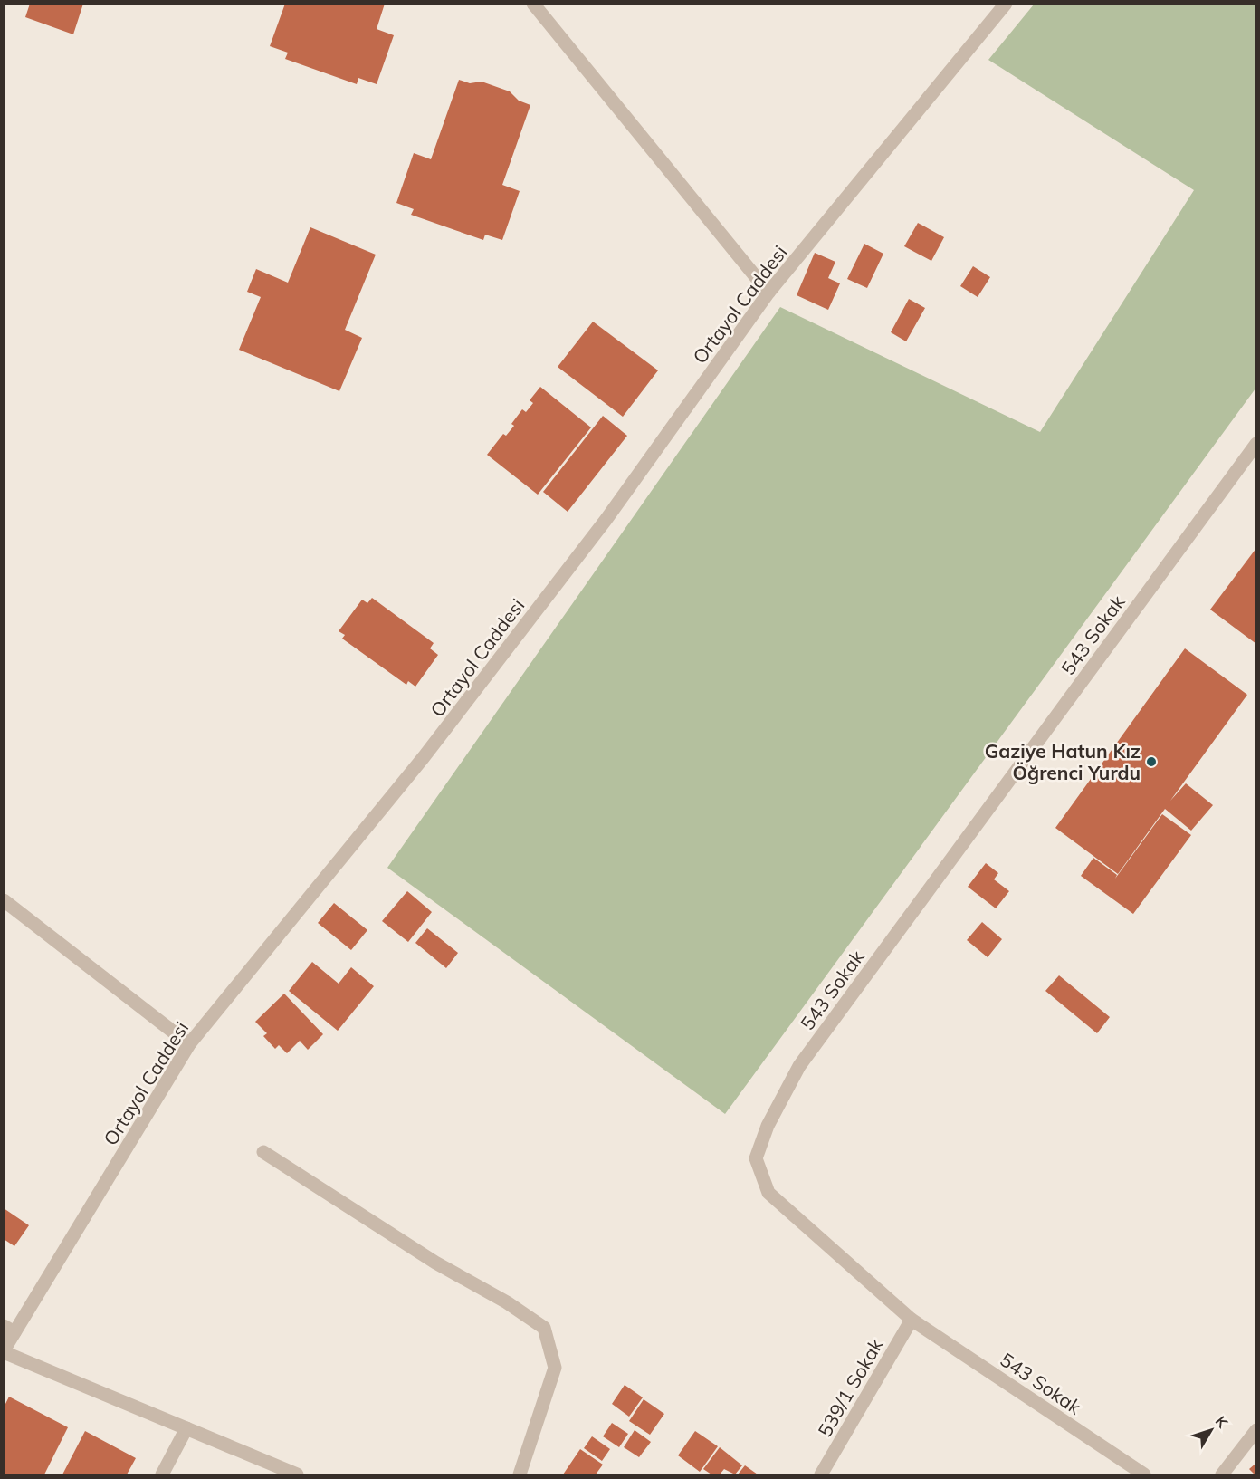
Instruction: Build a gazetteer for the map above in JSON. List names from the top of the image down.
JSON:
{
  "streets": {
    "street": ["Ortayol Caddesi", "543 Sokak", "539/1 Sokak"]
  },
  "crossings": [
    ["543 Sokak", "539/1 Sokak"]
  ],
  "places": ["Gaziye Hatun Kız Öğrenci Yurdu"],
  "north": "top right"
}
